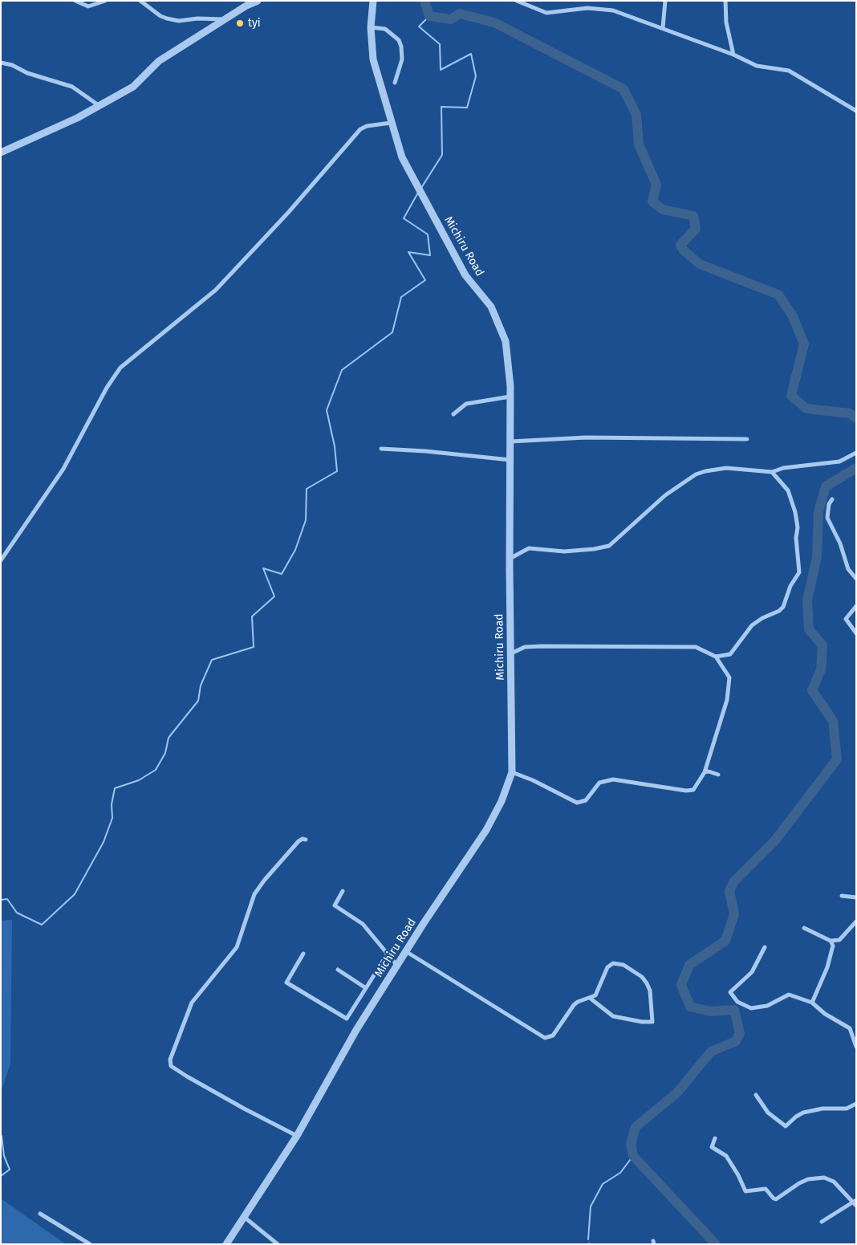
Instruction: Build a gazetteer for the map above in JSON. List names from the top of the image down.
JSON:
{
  "streets": {
    "street": ["Michiru Road"]
  },
  "places": ["tyi"]
}
